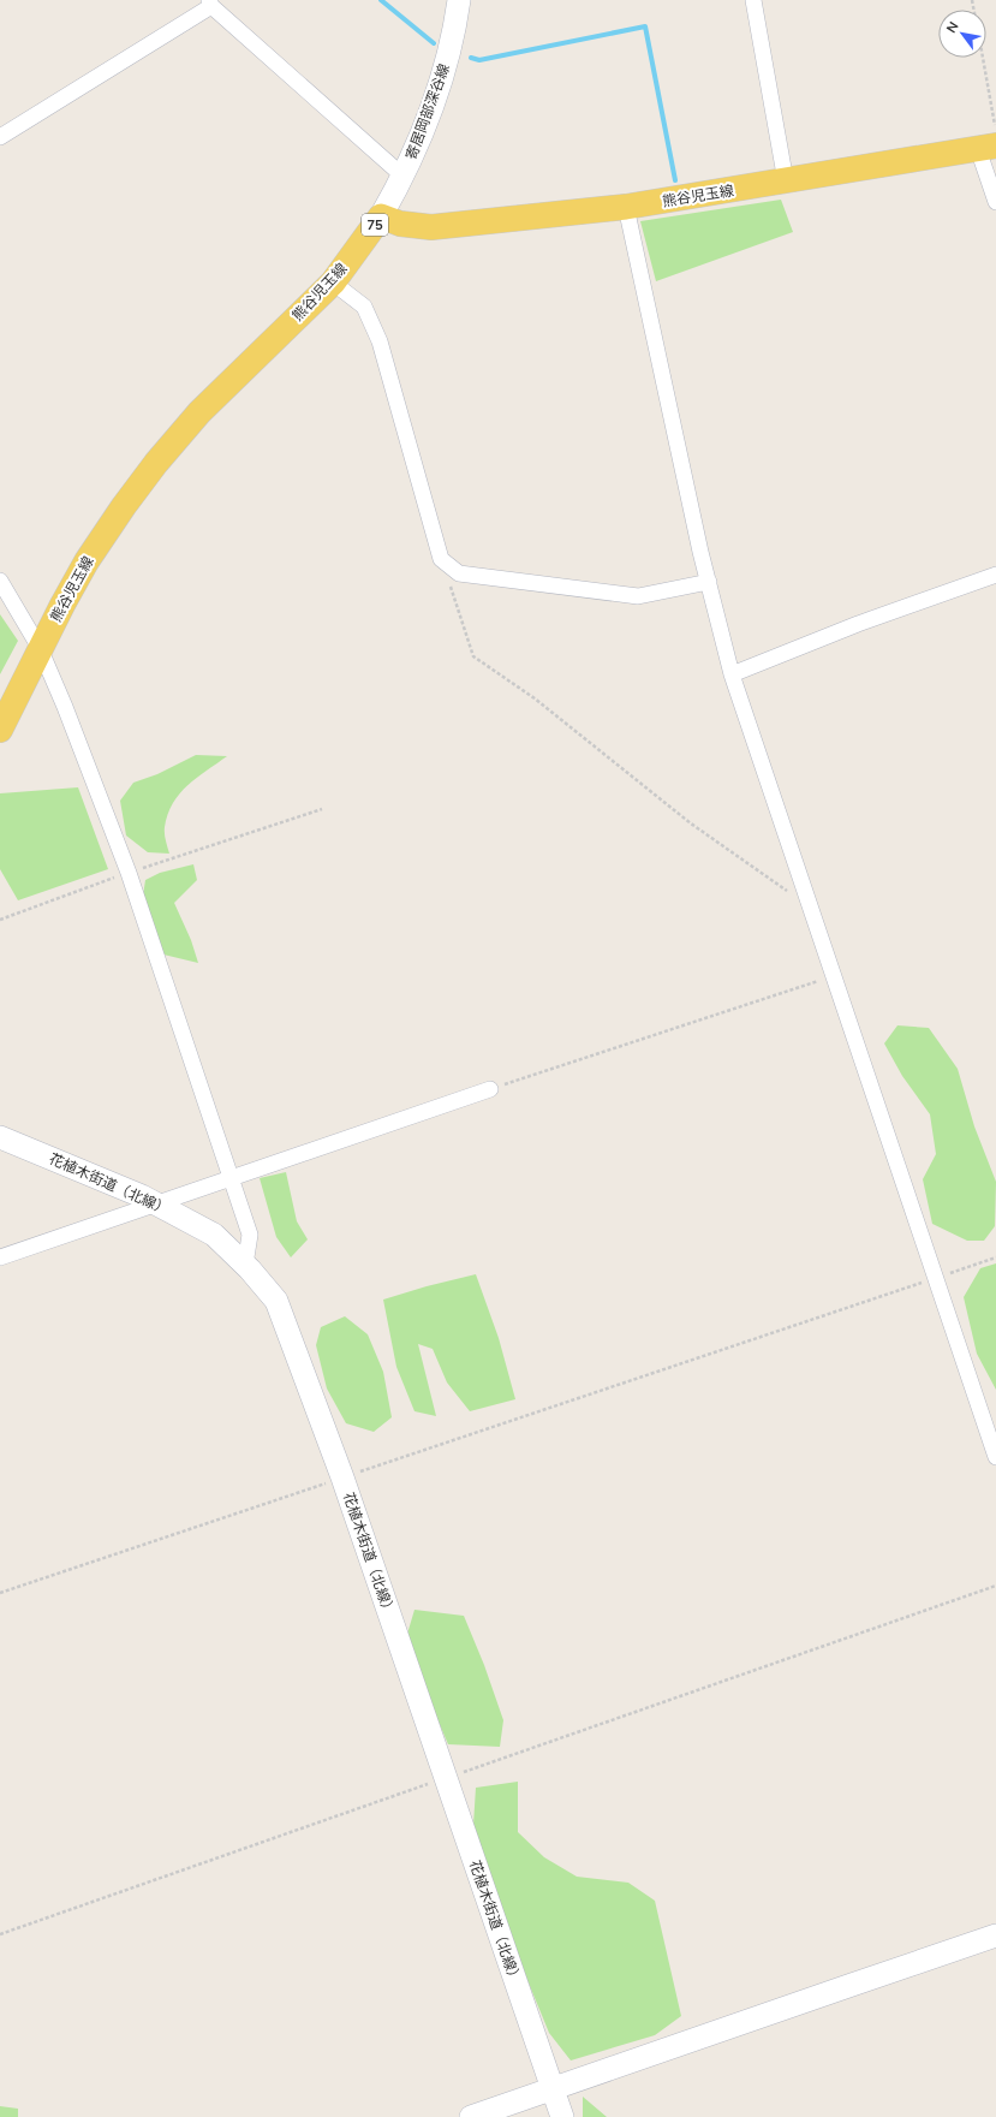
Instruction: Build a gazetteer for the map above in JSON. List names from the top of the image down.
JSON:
{
  "streets": {
    "main road": ["熊谷児玉線", "75"],
    "street": ["寄居岡部深谷線", "花植木街道（北線）"]
  },
  "crossings": [
    ["寄居岡部深谷線", "熊谷児玉線"]
  ],
  "north": "top left"
}
